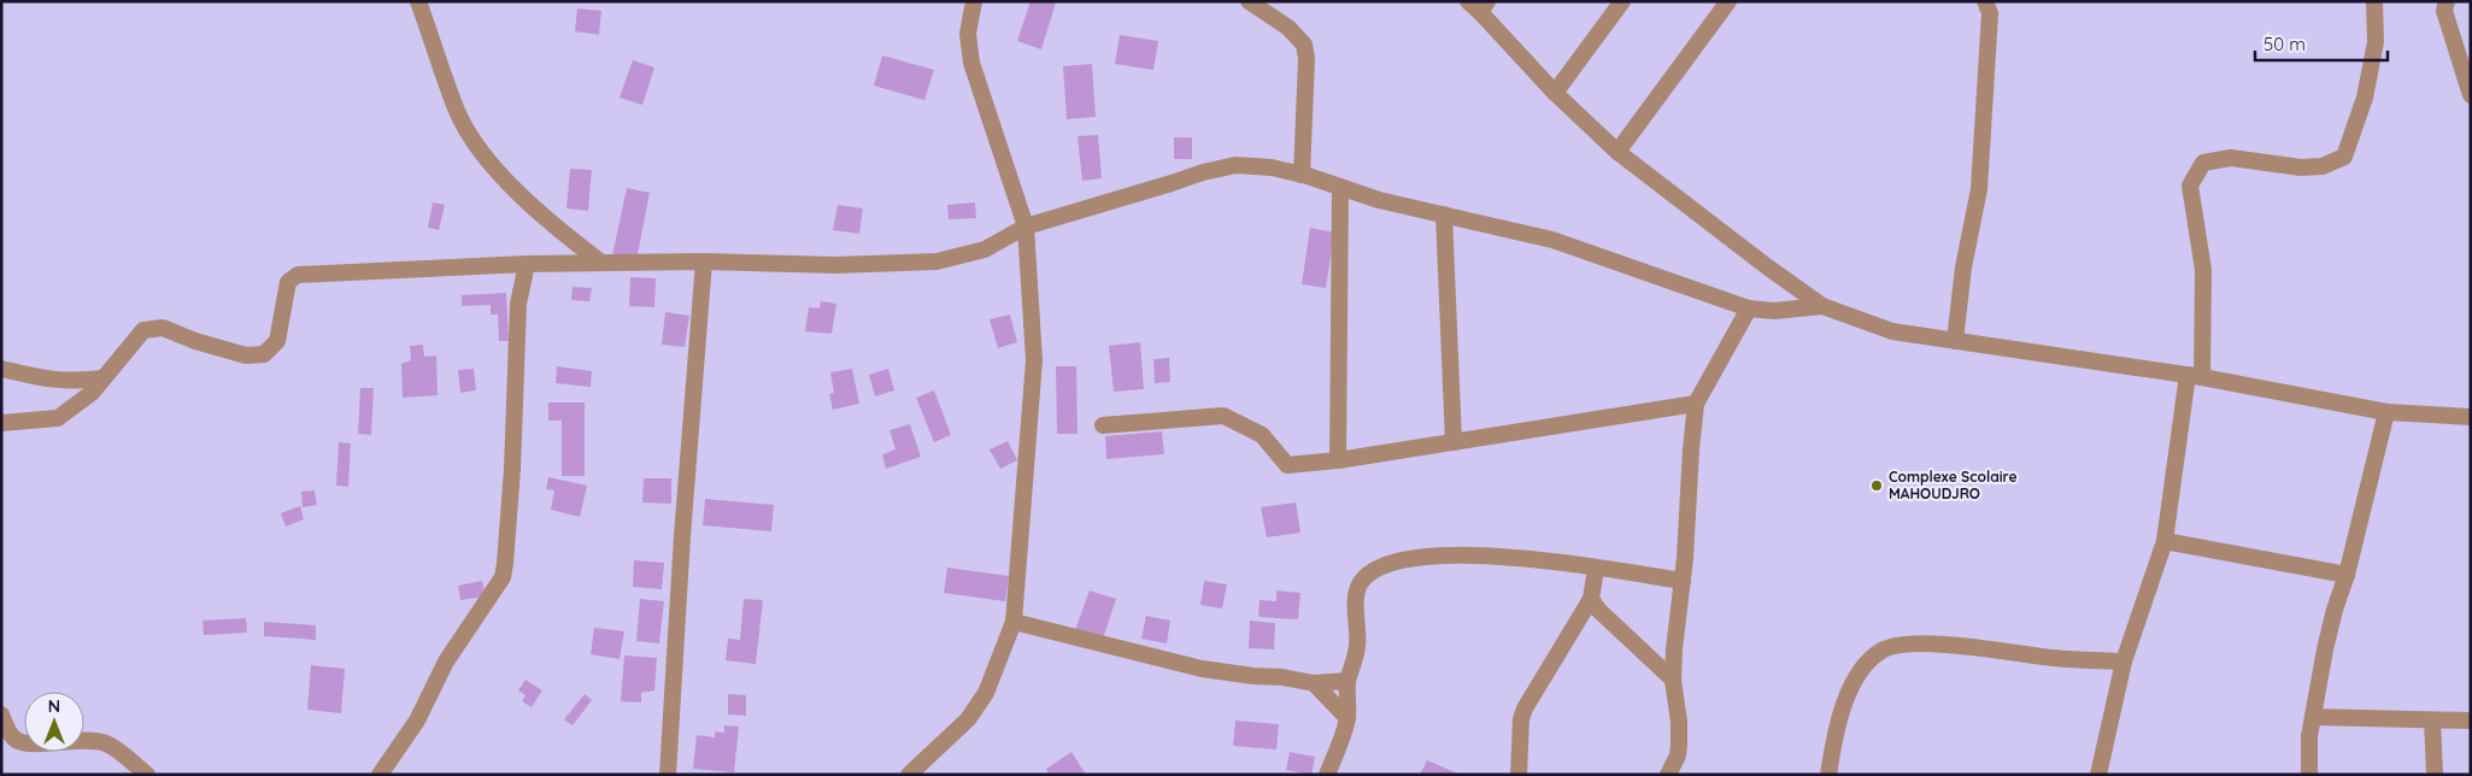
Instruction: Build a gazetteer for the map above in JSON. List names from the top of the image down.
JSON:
{
  "places": ["Complexe Scolaire MAHOUDJRO"],
  "scale_bar": "50 m",
  "north": "top"
}
